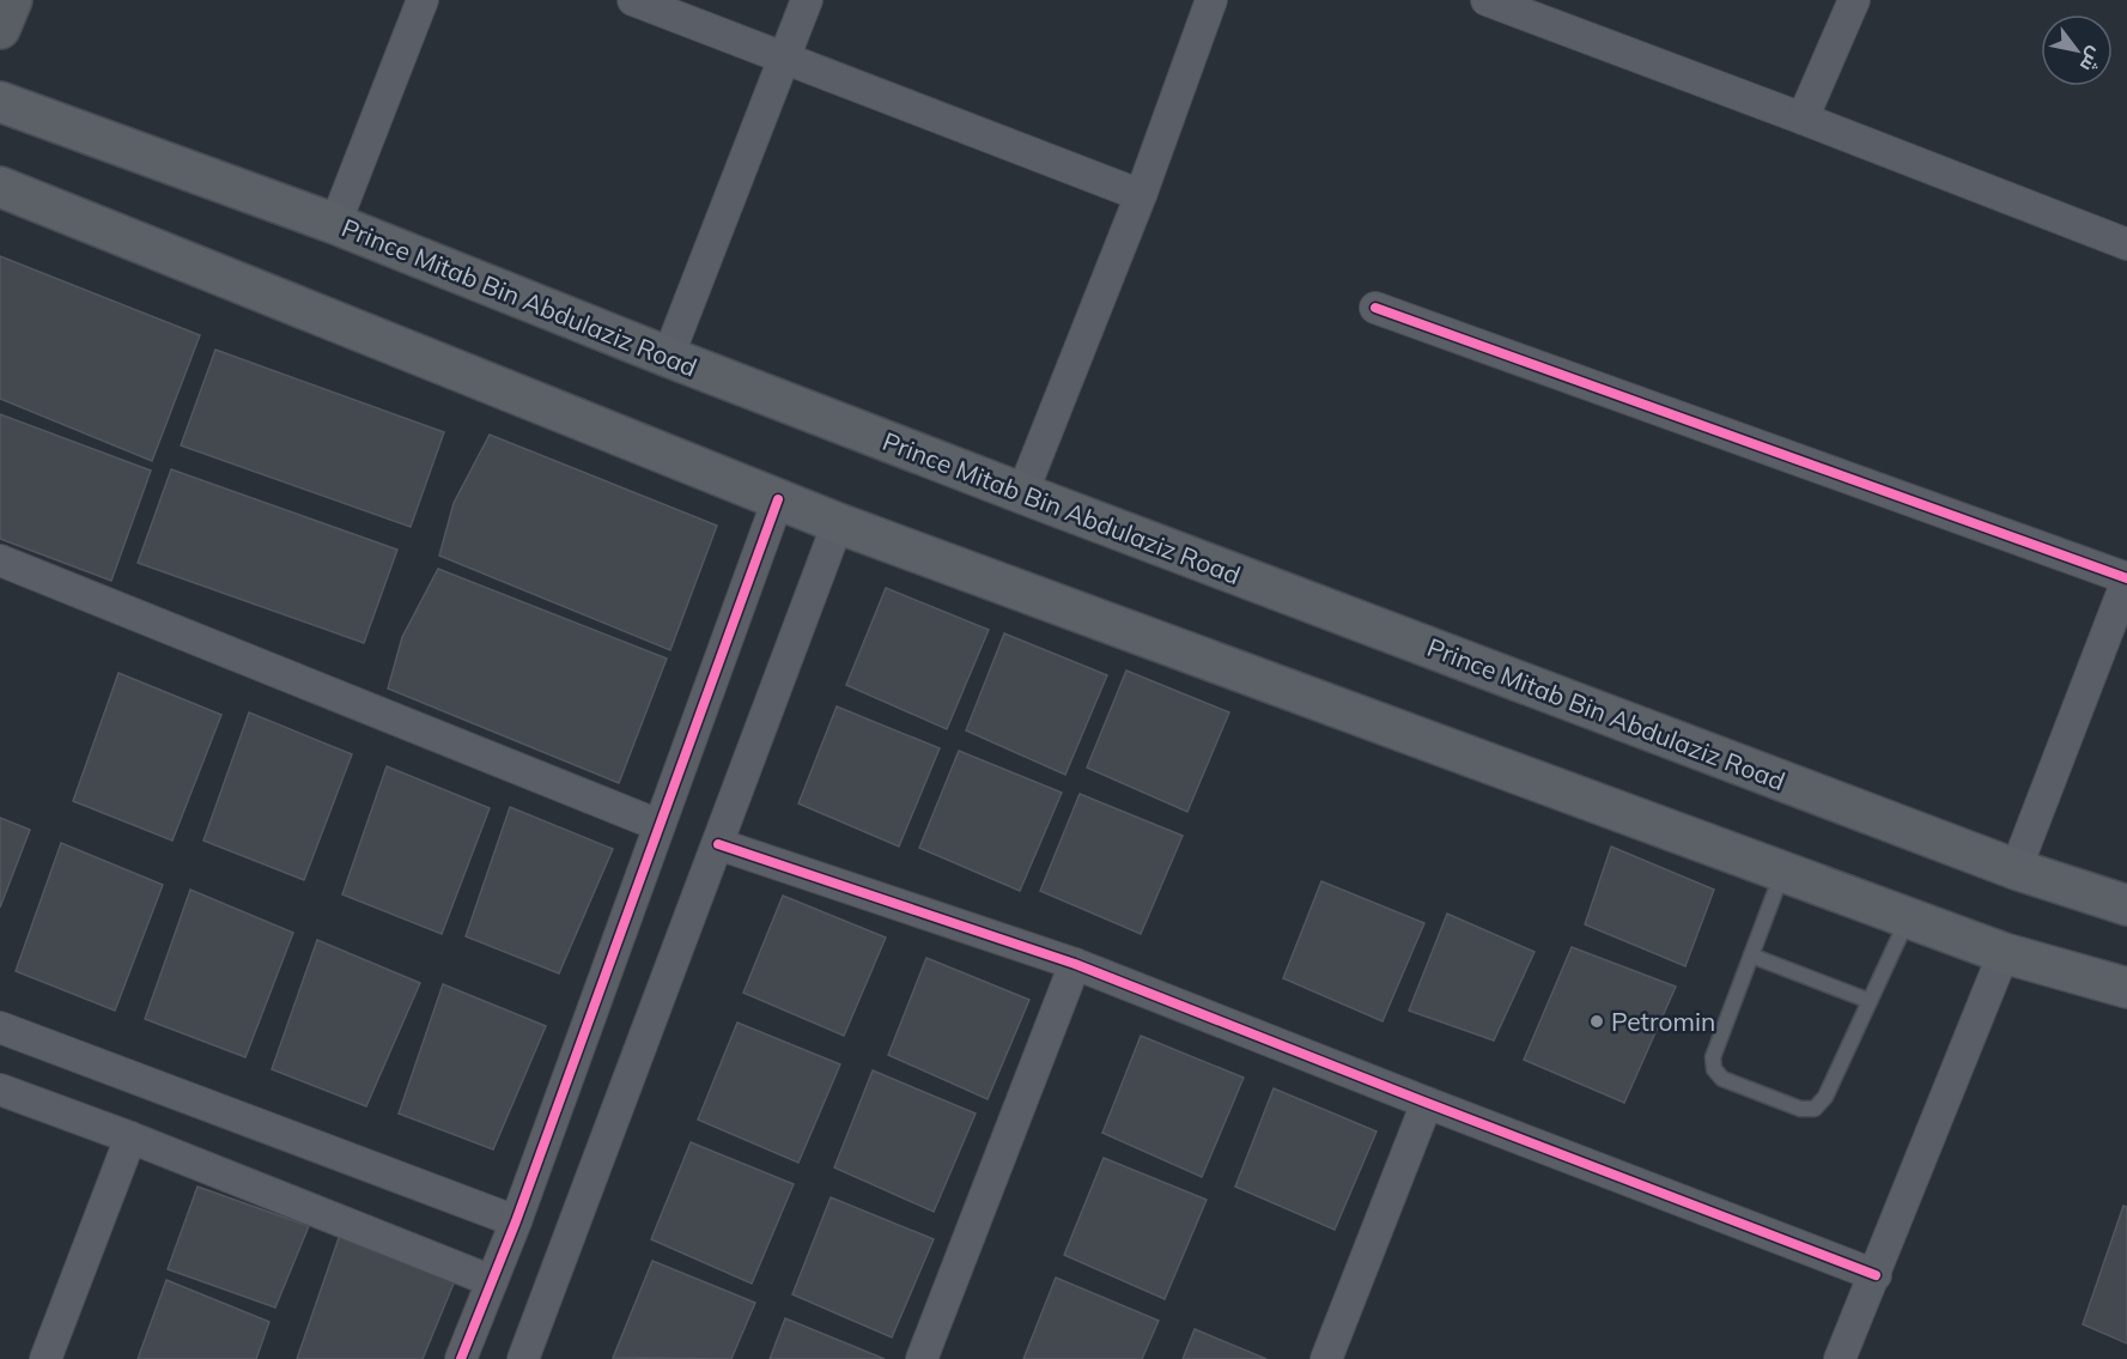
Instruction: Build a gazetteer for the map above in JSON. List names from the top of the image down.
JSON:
{
  "streets": {
    "main road": ["Prince Mitab Bin Abdulaziz Road"]
  },
  "places": ["Petromin"],
  "north": "bottom right"
}
